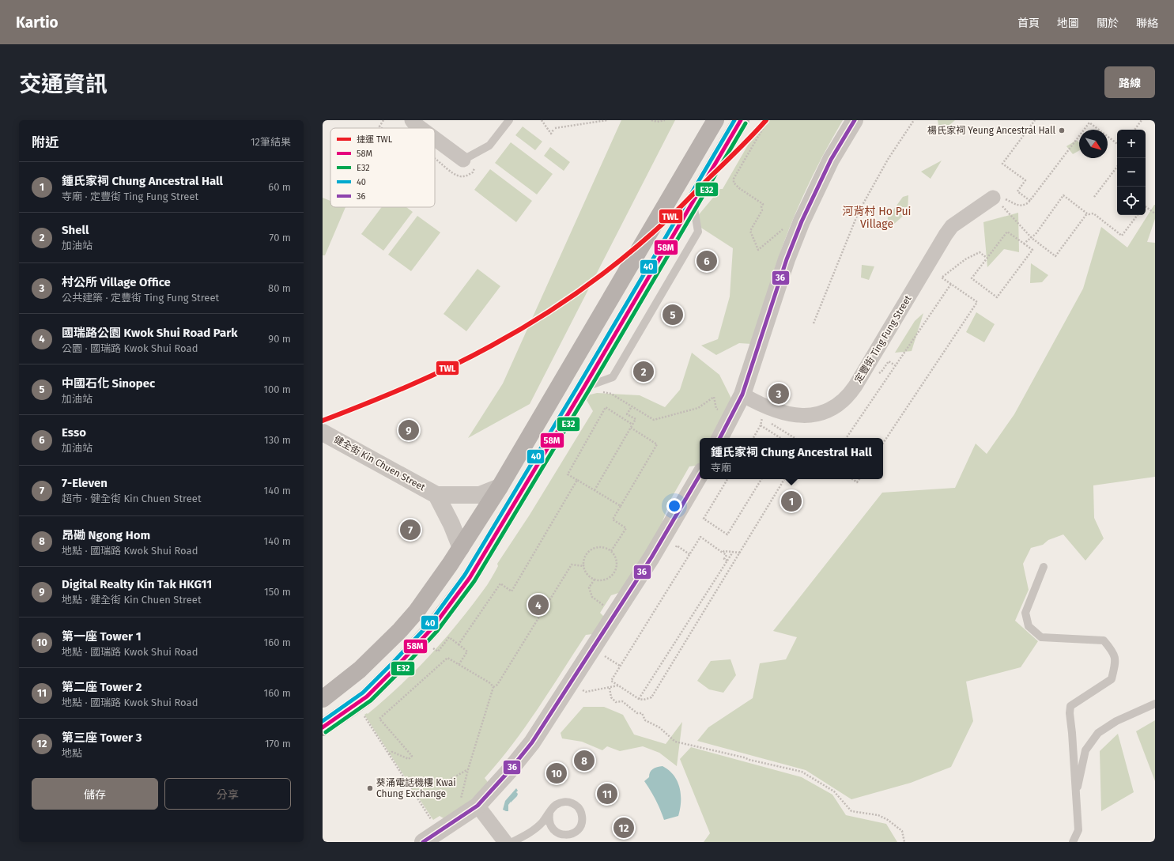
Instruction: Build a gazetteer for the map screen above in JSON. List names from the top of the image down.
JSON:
{
  "streets": {
    "street": ["定豐街 Ting Fung Street", "健全街 Kin Chuen Street"]
  },
  "districts": ["河背村 Ho Pui Village"],
  "places": ["楊氏家祠 Yeung Ancestral Hall", "葵涌電話機樓 Kwai Chung Exchange"],
  "lines": [
    "metro line TWL",
    "transit line 58M",
    "transit line 40",
    "transit line 36",
    "transit line E32"
  ],
  "legend": [
    "捷運 TWL",
    "58M",
    "E32",
    "40",
    "36"
  ],
  "north": "bottom right",
  "page": {
    "header": "Kartio",
    "nav": [
      "首頁",
      "地圖",
      "關於",
      "聯絡"
    ],
    "title": "交通資訊",
    "buttons": [
      "路線",
      ["儲存", "分享"]
    ],
    "heading": ["附近", "12筆結果"],
    "map_buttons": ["+", "−"],
    "list": [
      {
        "mark": "1",
        "name": "鍾氏家祠 Chung Ancestral Hall",
        "note": "寺廟 · 定豐街 Ting Fung Street",
        "value": "60 m"
      },
      {
        "mark": "2",
        "name": "Shell",
        "note": "加油站",
        "value": "70 m"
      },
      {
        "mark": "3",
        "name": "村公所 Village Office",
        "note": "公共建築 · 定豐街 Ting Fung Street",
        "value": "80 m"
      },
      {
        "mark": "4",
        "name": "國瑞路公園 Kwok Shui Road Park",
        "note": "公園 · 國瑞路 Kwok Shui Road",
        "value": "90 m"
      },
      {
        "mark": "5",
        "name": "中國石化 Sinopec",
        "note": "加油站",
        "value": "100 m"
      },
      {
        "mark": "6",
        "name": "Esso",
        "note": "加油站",
        "value": "130 m"
      },
      {
        "mark": "7",
        "name": "7-Eleven",
        "note": "超市 · 健全街 Kin Chuen Street",
        "value": "140 m"
      },
      {
        "mark": "8",
        "name": "昂磡 Ngong Hom",
        "note": "地點 · 國瑞路 Kwok Shui Road",
        "value": "140 m"
      },
      {
        "mark": "9",
        "name": "Digital Realty Kin Tak HKG11",
        "note": "地點 · 健全街 Kin Chuen Street",
        "value": "150 m"
      },
      {
        "mark": "10",
        "name": "第一座 Tower 1",
        "note": "地點 · 國瑞路 Kwok Shui Road",
        "value": "160 m"
      },
      {
        "mark": "11",
        "name": "第二座 Tower 2",
        "note": "地點 · 國瑞路 Kwok Shui Road",
        "value": "160 m"
      },
      {
        "mark": "12",
        "name": "第三座 Tower 3",
        "note": "地點",
        "value": "170 m"
      }
    ],
    "pins": [
      "6",
      "5",
      "2",
      "3",
      "9",
      "1",
      "7",
      "4",
      "8",
      "10",
      "11",
      "12"
    ],
    "popup": ["鍾氏家祠 Chung Ancestral Hall", "寺廟"]
  }
}
